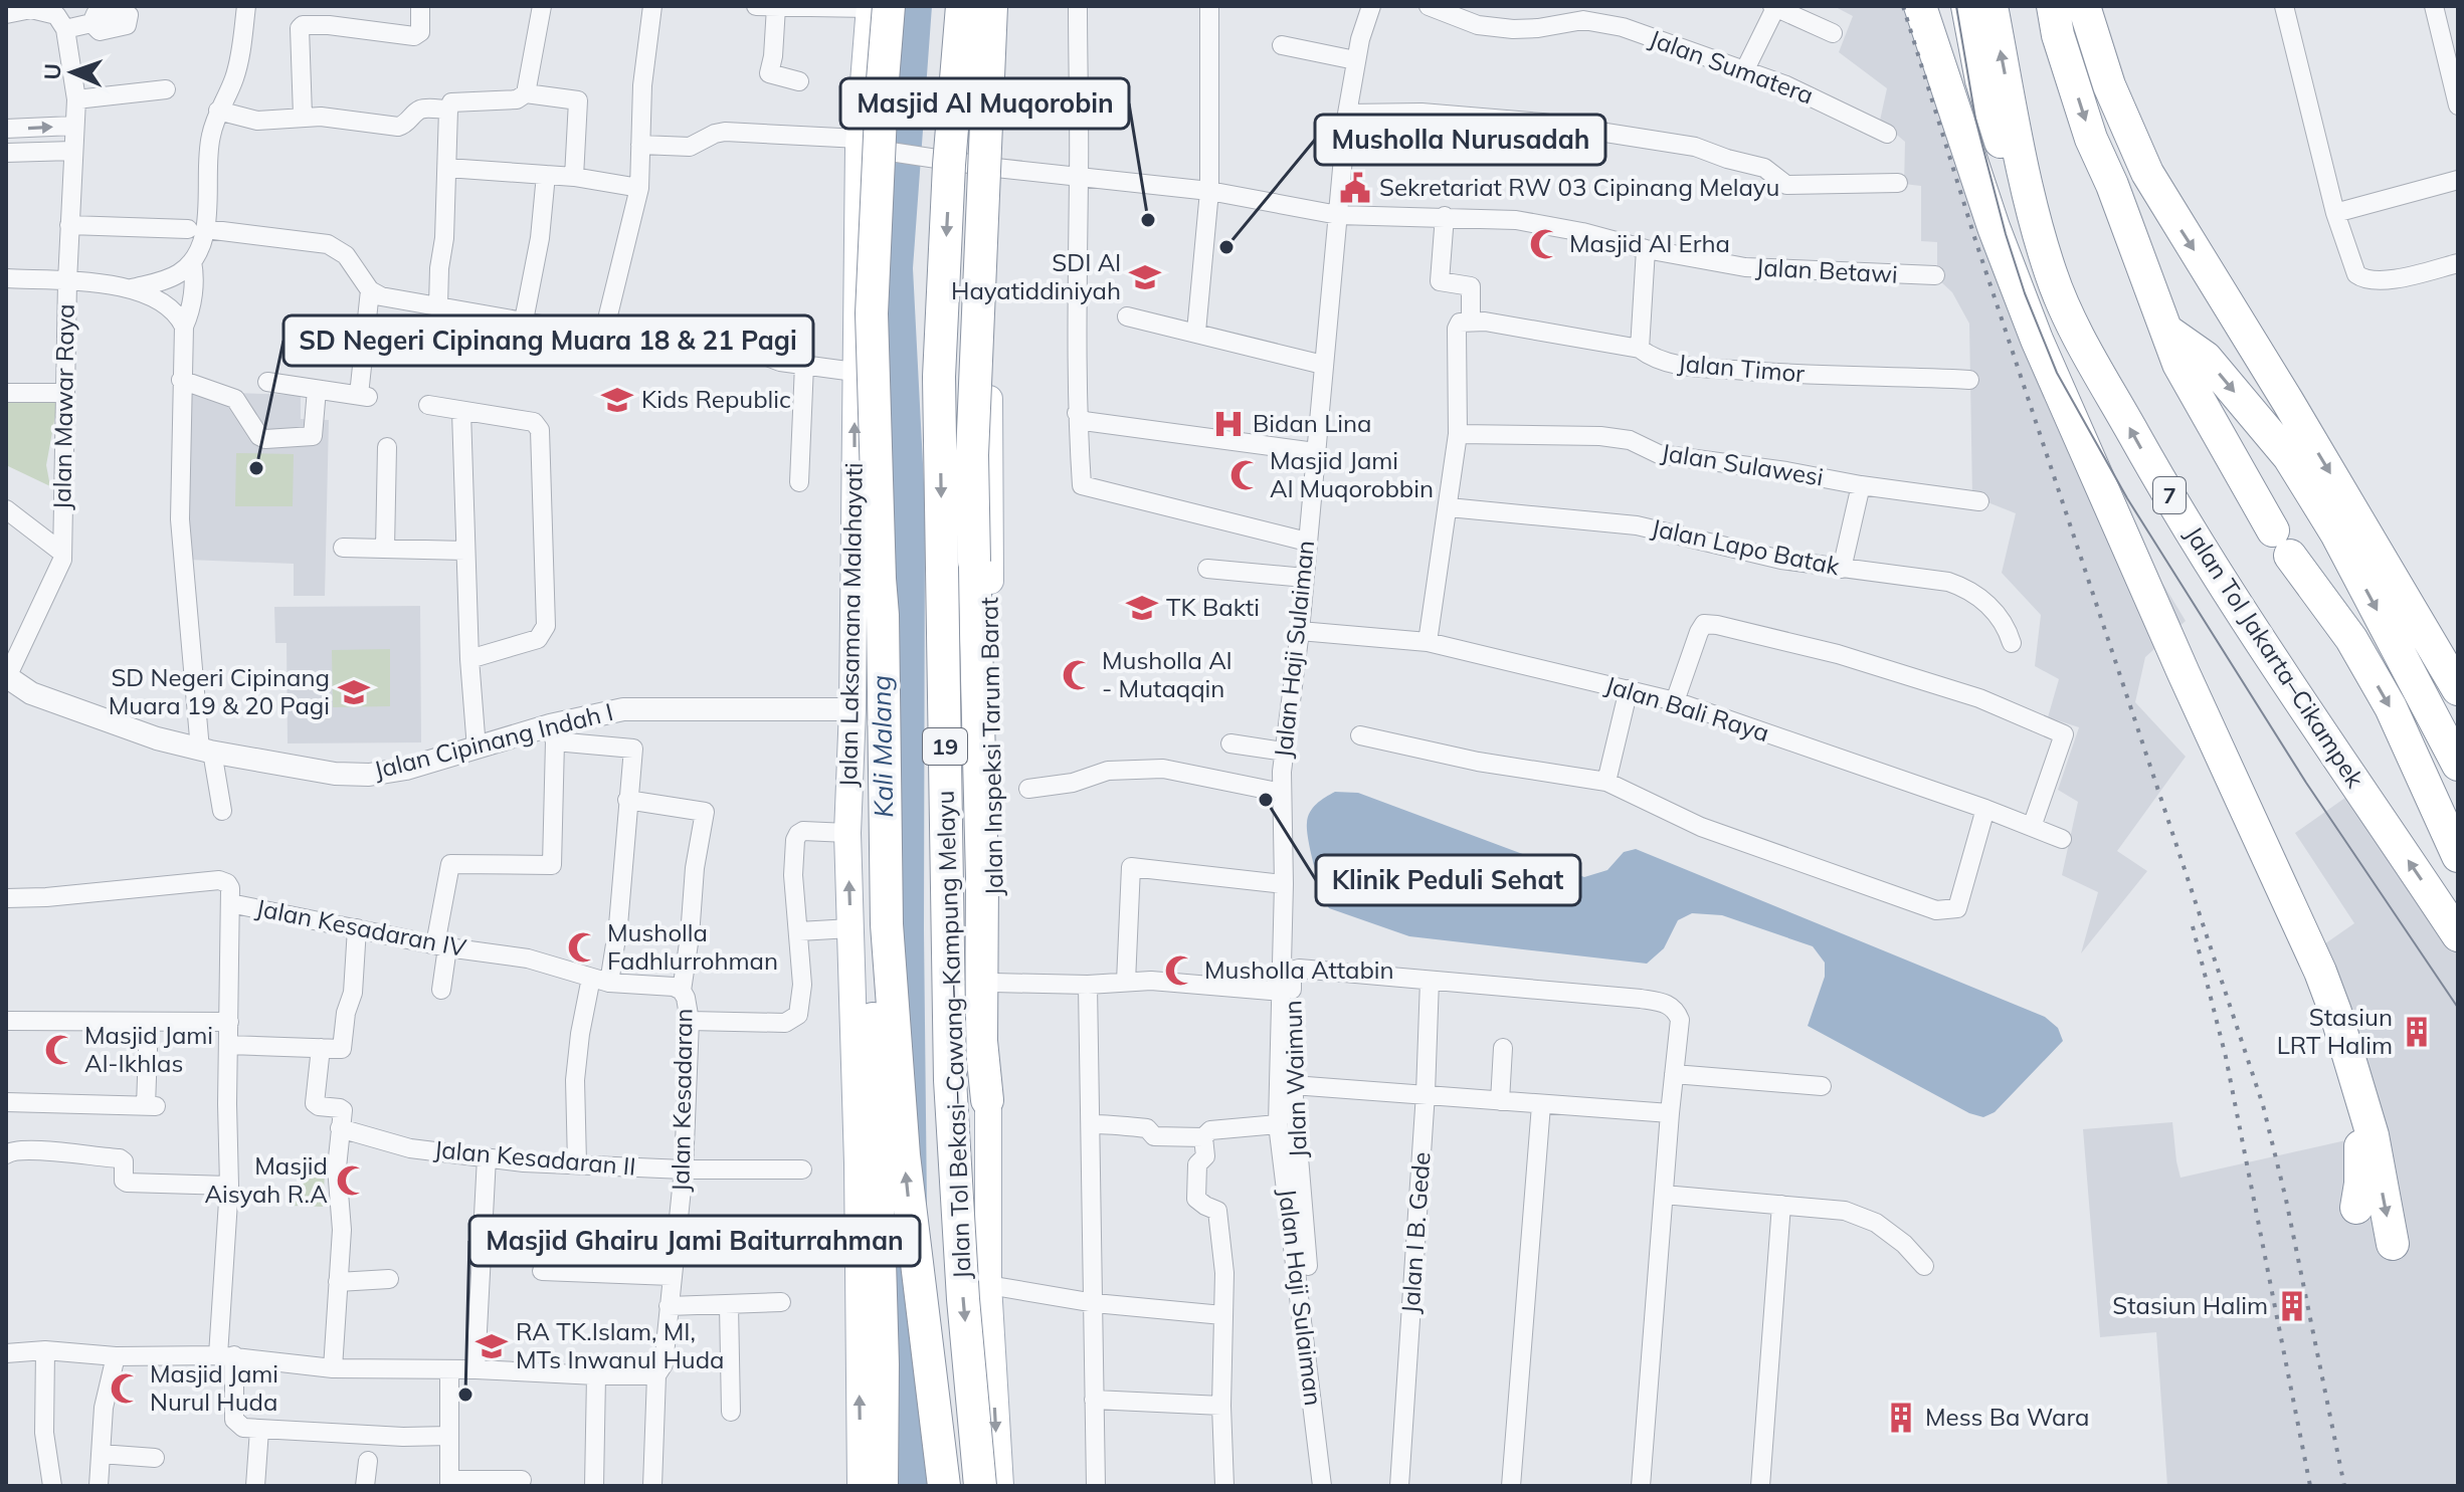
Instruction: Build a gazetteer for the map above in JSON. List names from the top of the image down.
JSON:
{
  "streets": {
    "highway": [
      "7",
      "Jalan Tol Jakarta–Cikampek",
      "19",
      "Jalan Tol Bekasi–Cawang–Kampung Melayu"
    ],
    "main road": ["Jalan Laksamana Malahayati", "Jalan Inspeksi Tarum Barat"],
    "street": [
      "Jalan Sumatera",
      "Jalan Betawi",
      "Jalan Timor",
      "Jalan Mawar Raya",
      "Jalan Sulawesi",
      "Jalan Lapo Batak",
      "Jalan Haji Sulaiman",
      "Jalan Bali Raya",
      "Jalan Cipinang Indah I",
      "Jalan Kesadaran IV",
      "Jalan Waimun",
      "Jalan Kesadaran",
      "Jalan Kesadaran II",
      "Jalan I B. Gede"
    ]
  },
  "crossings": [
    ["Jalan Betawi", "Jalan Laksamana Malahayati"],
    ["Jalan Betawi", "Jalan Haji Sulaiman"],
    ["Jalan Betawi", "Jalan Inspeksi Tarum Barat"],
    ["Jalan Mawar Raya", "Jalan Cipinang Indah I"],
    ["Jalan Laksamana Malahayati", "Jalan Cipinang Indah I"],
    ["Jalan Laksamana Malahayati", "Jalan Tol Bekasi–Cawang–Kampung Melayu"],
    ["Jalan Haji Sulaiman", "Jalan Bali Raya"],
    ["Jalan Kesadaran IV", "Jalan Kesadaran"],
    ["Jalan Waimun", "Jalan I B. Gede"],
    ["Jalan Kesadaran", "Jalan Kesadaran II"]
  ],
  "one_way": ["Jalan Laksamana Malahayati"],
  "water": ["Kali Malang"],
  "places": {
    "public building": ["Sekretariat RW 03 Cipinang Melayu"],
    "other": [
      "Masjid Al Muqorobin",
      "Musholla Nurusadah",
      "SD Negeri Cipinang Muara 18 & 21 Pagi",
      "Klinik Peduli Sehat",
      "Masjid Ghairu Jami Baiturrahman"
    ],
    "mosque": [
      "Masjid Al Erha",
      "Masjid Jami Al Muqorobbin",
      "Musholla Al - Mutaqqin",
      "Musholla Fadhlurrohman",
      "Musholla Attabin",
      "Masjid Jami Al-Ikhlas",
      "Masjid Aisyah R.A",
      "Masjid Jami Nurul Huda"
    ],
    "school or university": [
      "SDI Al Hayatiddiniyah",
      "Kids Republic",
      "TK Bakti",
      "SD Negeri Cipinang Muara 19 & 20 Pagi",
      "RA TK.Islam, MI, MTs Inwanul Huda"
    ],
    "hospital": ["Bidan Lina"],
    "building": ["Stasiun LRT Halim", "Stasiun Halim", "Mess Ba Wara"]
  },
  "north": "left"
}
